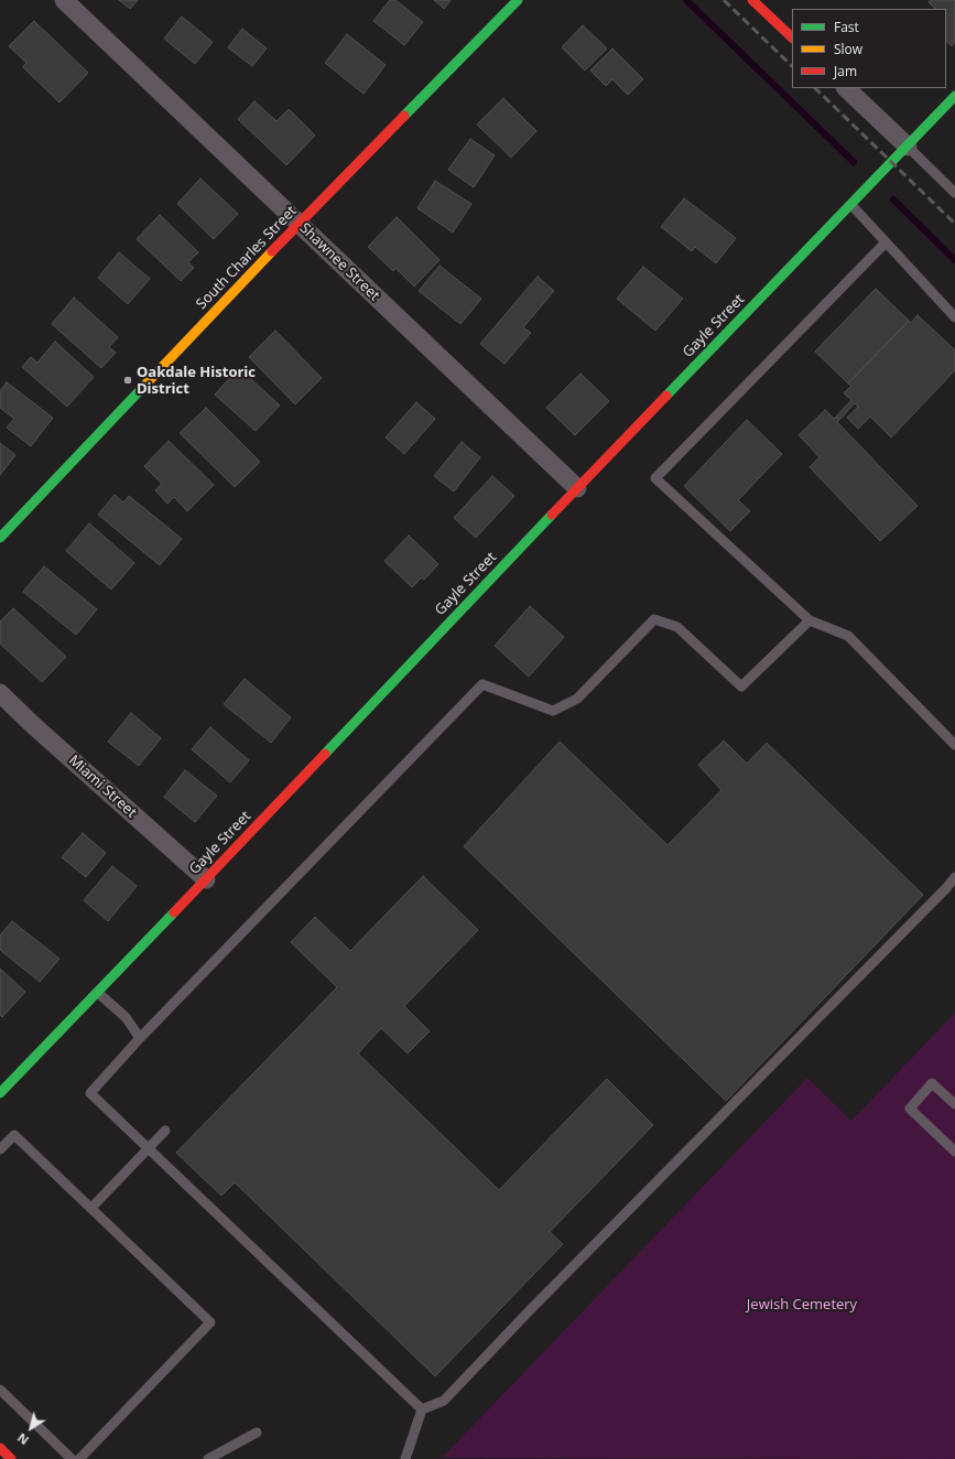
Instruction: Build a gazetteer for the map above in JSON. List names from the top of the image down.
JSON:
{
  "streets": {
    "street": [
      "South Charles Street",
      "Shawnee Street",
      "Gayle Street",
      "Miami Street"
    ]
  },
  "crossings": [
    ["South Charles Street", "Shawnee Street"],
    ["Shawnee Street", "Gayle Street"],
    ["Gayle Street", "Miami Street"]
  ],
  "parks": ["Jewish Cemetery"],
  "places": ["Oakdale Historic District"],
  "legend": ["Fast", "Slow", "Jam"],
  "north": "bottom left"
}
